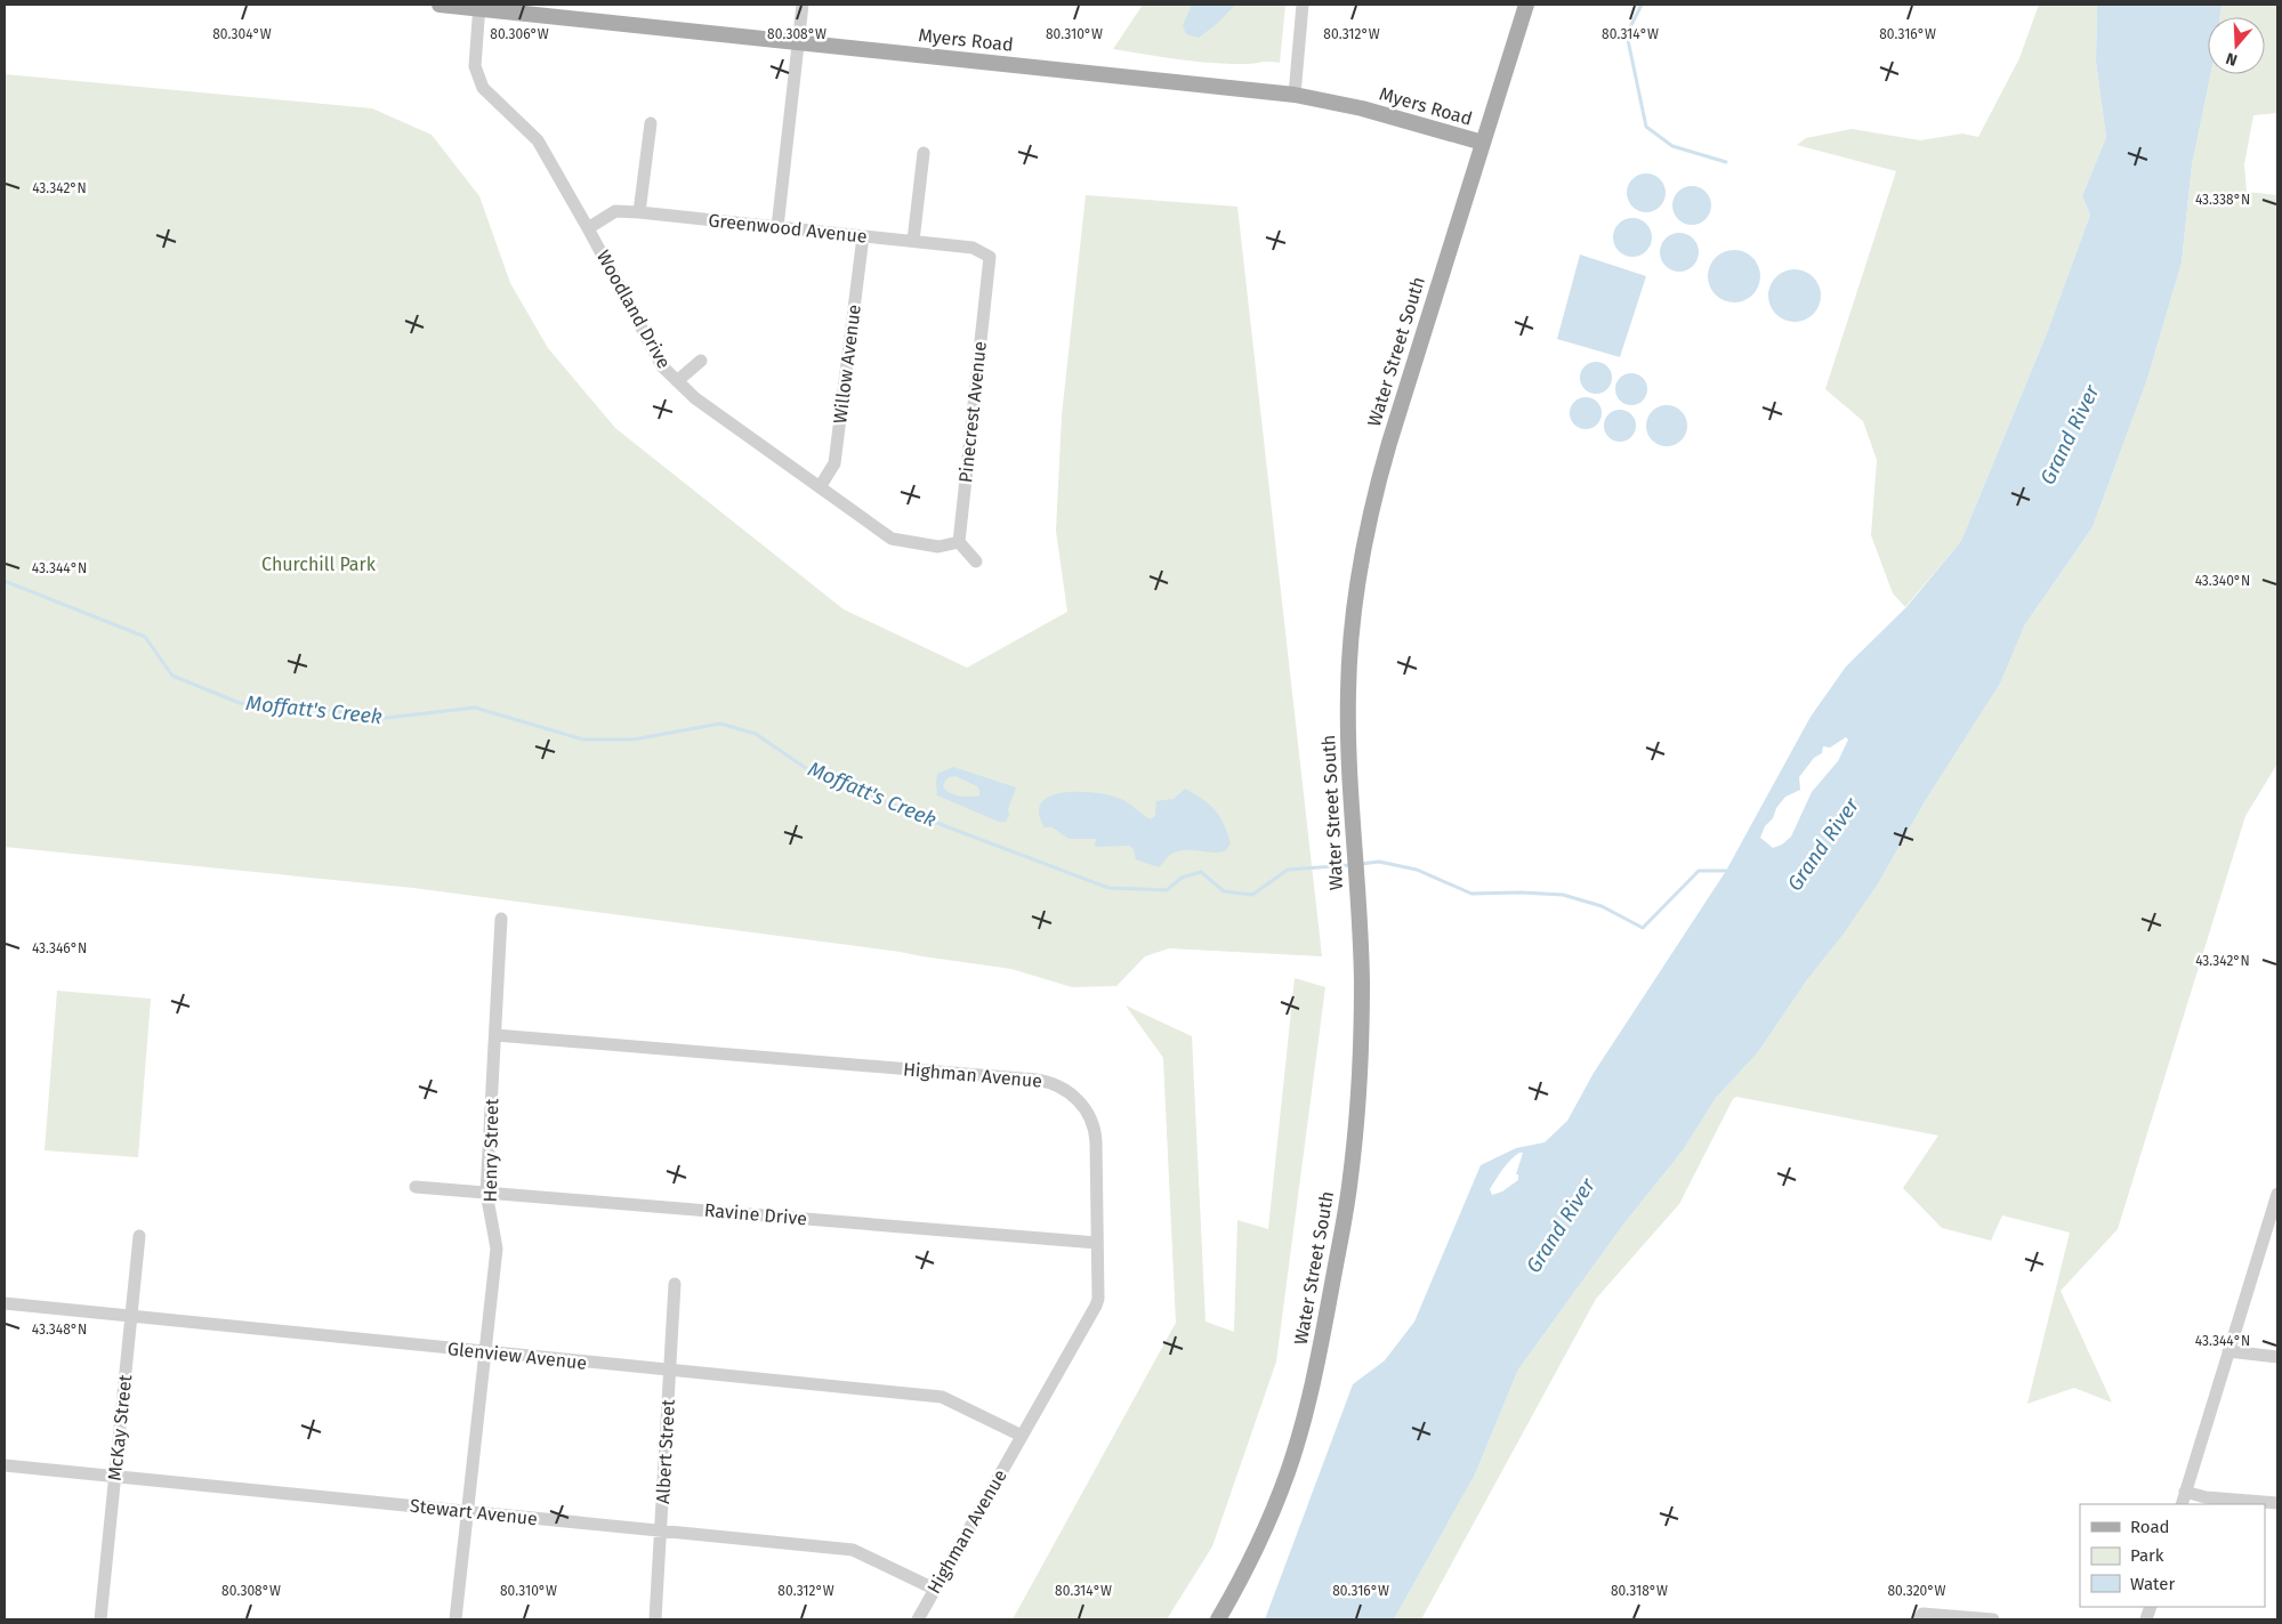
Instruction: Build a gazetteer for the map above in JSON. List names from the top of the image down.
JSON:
{
  "streets": {
    "main road": ["Myers Road", "Water Street South"],
    "street": [
      "Greenwood Avenue",
      "Woodland Drive",
      "Willow Avenue",
      "Pinecrest Avenue",
      "Highman Avenue",
      "Henry Street",
      "Ravine Drive",
      "Glenview Avenue",
      "McKay Street",
      "Albert Street",
      "Stewart Avenue"
    ]
  },
  "crossings": [
    ["Myers Road", "Woodland Drive"],
    ["Myers Road", "Water Street South"],
    ["Greenwood Avenue", "Woodland Drive"],
    ["Greenwood Avenue", "Willow Avenue"],
    ["Greenwood Avenue", "Pinecrest Avenue"],
    ["Woodland Drive", "Willow Avenue"],
    ["Woodland Drive", "Pinecrest Avenue"],
    ["Highman Avenue", "Henry Street"],
    ["Highman Avenue", "Ravine Drive"],
    ["Highman Avenue", "Glenview Avenue"],
    ["Highman Avenue", "Stewart Avenue"],
    ["Henry Street", "Ravine Drive"],
    ["Henry Street", "Glenview Avenue"],
    ["Henry Street", "Stewart Avenue"],
    ["Glenview Avenue", "McKay Street"],
    ["Glenview Avenue", "Albert Street"],
    ["McKay Street", "Stewart Avenue"],
    ["Albert Street", "Stewart Avenue"]
  ],
  "water": ["Grand River", "Moffatt's Creek"],
  "parks": ["Churchill Park"],
  "legend": ["Road", "Park", "Water"],
  "north": "bottom",
  "coordinates": [
    "80.304°W",
    "80.306°W",
    "80.308°W",
    "80.310°W",
    "80.312°W",
    "80.314°W",
    "80.316°W",
    "43.342°N",
    "43.338°N",
    "43.344°N",
    "43.340°N",
    "43.346°N",
    "43.348°N",
    "80.318°W",
    "80.320°W"
  ]
}
